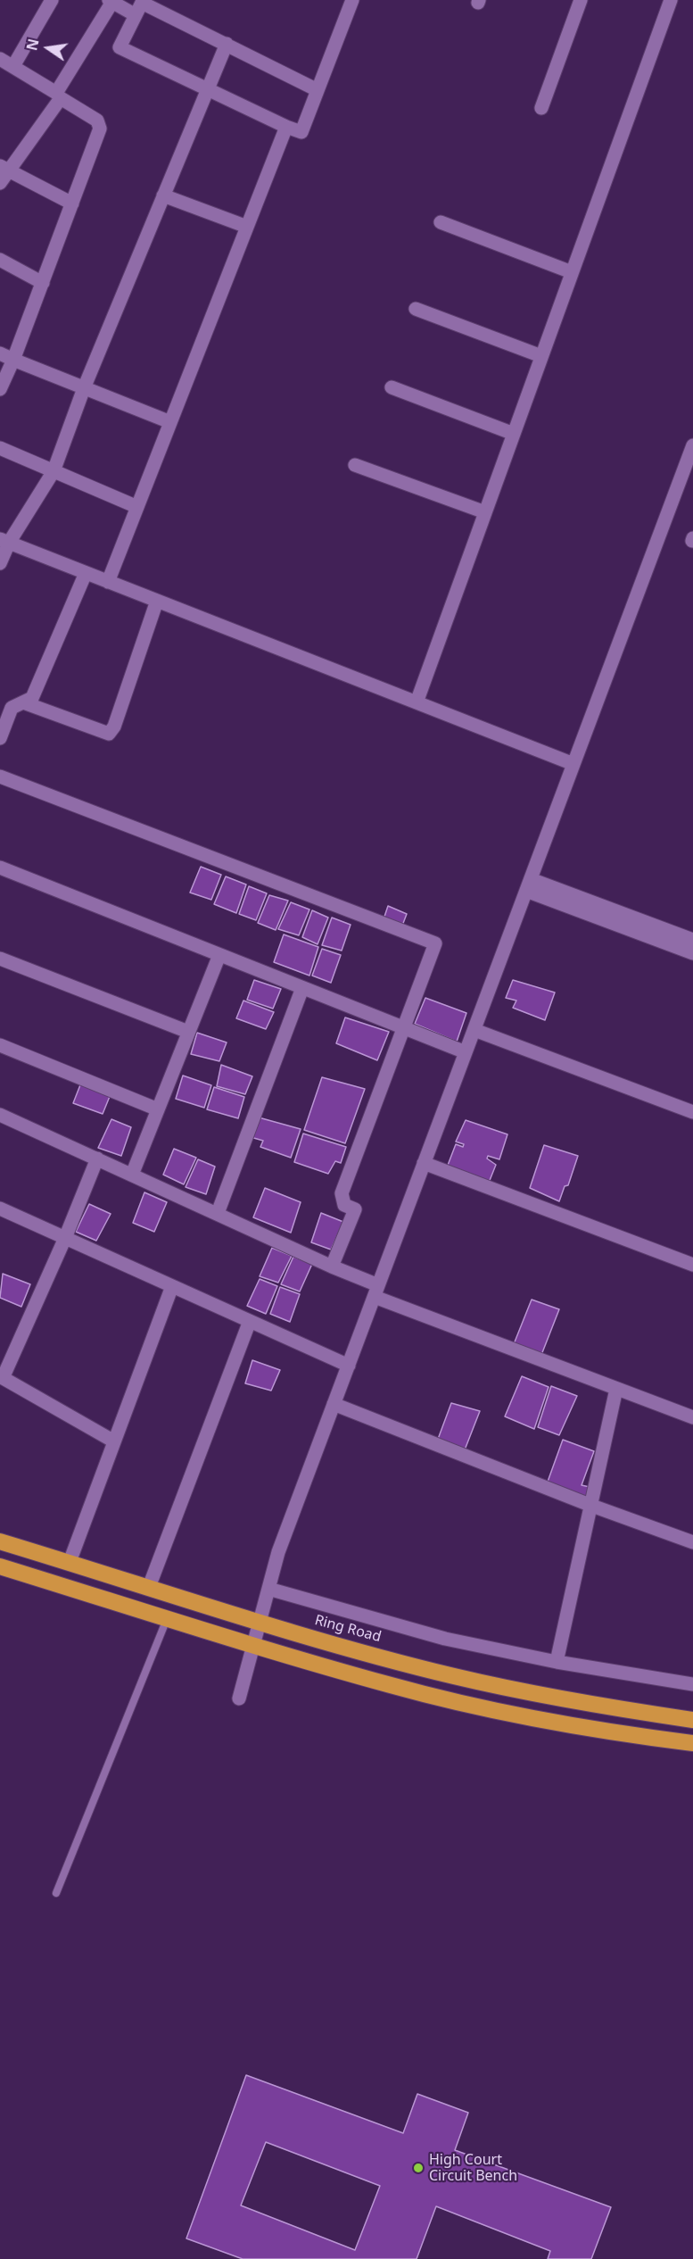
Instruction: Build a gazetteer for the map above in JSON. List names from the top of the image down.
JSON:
{
  "streets": {
    "highway": ["Ring Road"]
  },
  "places": ["High Court Circuit Bench"],
  "north": "left"
}
